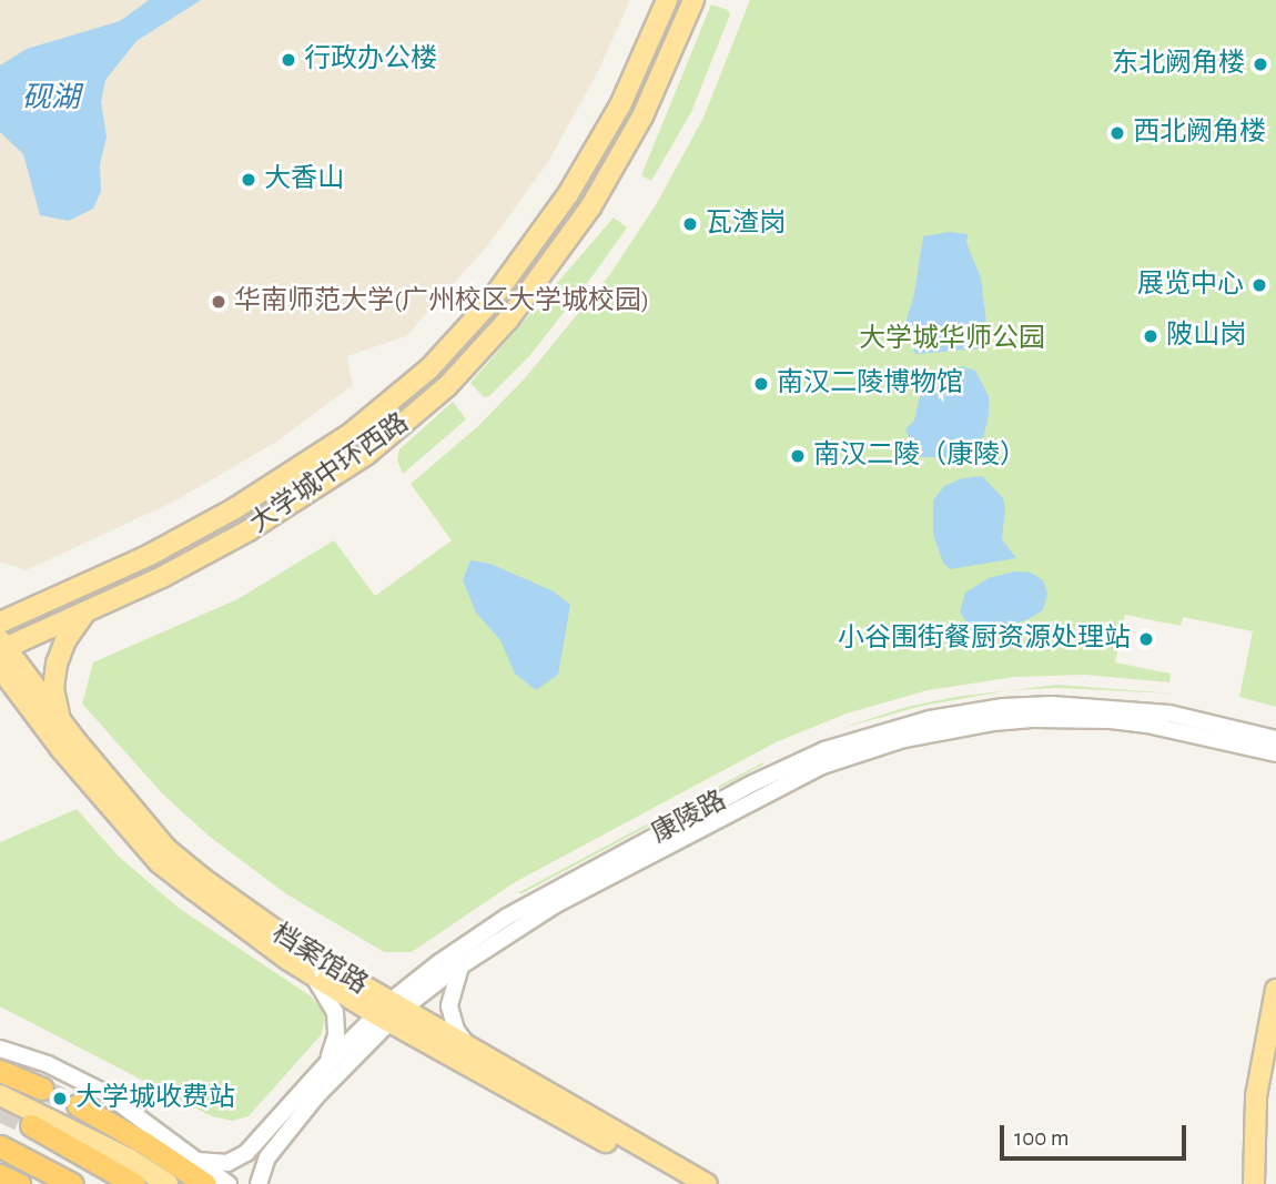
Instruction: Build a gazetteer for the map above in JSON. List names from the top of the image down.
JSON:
{
  "streets": {
    "main road": ["大学城中环西路", "档案馆路"],
    "street": ["康陵路"]
  },
  "crossings": [
    ["大学城中环西路", "档案馆路"],
    ["康陵路", "档案馆路"]
  ],
  "water": ["砚湖"],
  "parks": ["大学城华师公园"],
  "places": [
    "行政办公楼",
    "东北阙角楼",
    "西北阙角楼",
    "大香山",
    "瓦渣岗",
    "展览中心",
    "华南师范大学(广州校区大学城校园)",
    "陂山岗",
    "南汉二陵博物馆",
    "南汉二陵（康陵）",
    "小谷围街餐厨资源处理站",
    "大学城收费站"
  ],
  "scale_bar": "100 m"
}
